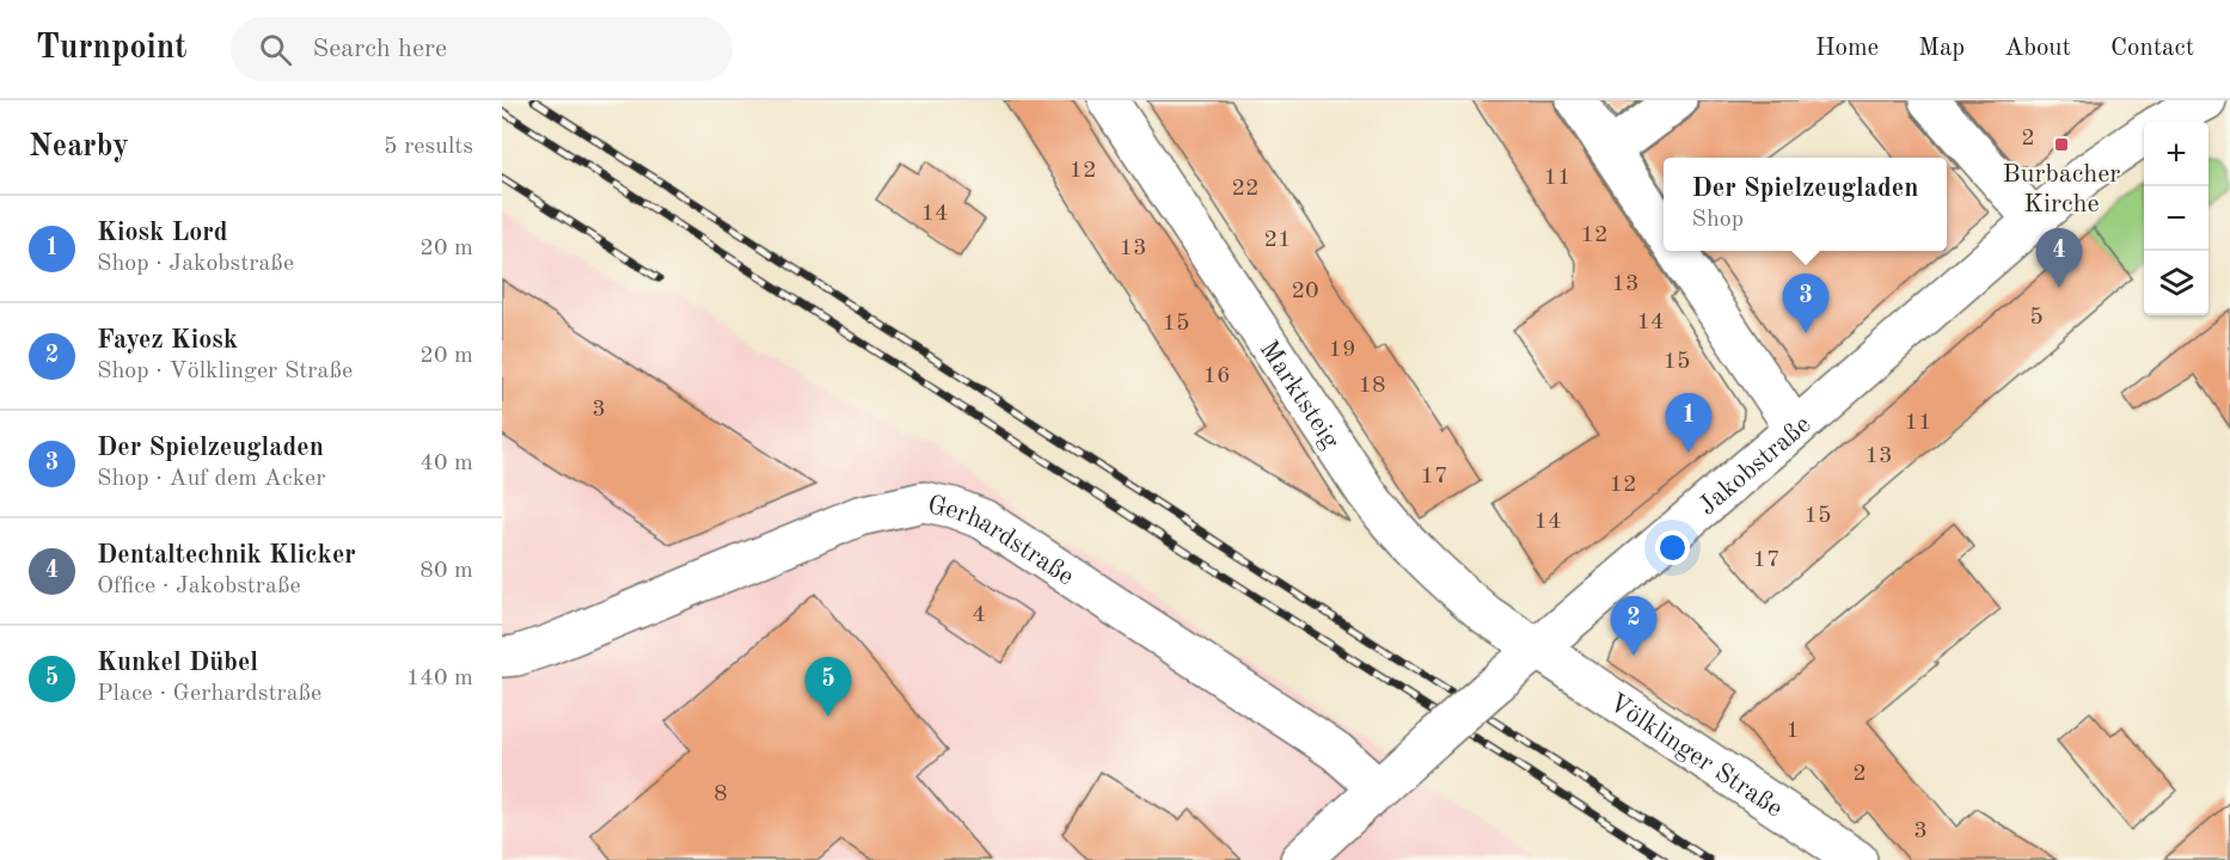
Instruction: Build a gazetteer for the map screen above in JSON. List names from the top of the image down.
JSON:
{
  "streets": {
    "street": [
      "Marktsteig",
      "Jakobstraße",
      "Gerhardstraße",
      "Völklinger Straße"
    ]
  },
  "crossings": [
    ["Marktsteig", "Jakobstraße"],
    ["Marktsteig", "Völklinger Straße"],
    ["Jakobstraße", "Gerhardstraße"],
    ["Jakobstraße", "Völklinger Straße"]
  ],
  "places": {
    "transit": ["Burbacher Kirche"]
  },
  "house_numbers": [
    "2",
    "12",
    "11",
    "22",
    "14",
    "12",
    "21",
    "13",
    "13",
    "20",
    "5",
    "14",
    "15",
    "19",
    "15",
    "16",
    "18",
    "3",
    "11",
    "13",
    "17",
    "12",
    "15",
    "14",
    "17",
    "4",
    "1",
    "2",
    "8",
    "3"
  ],
  "page": {
    "header": "Turnpoint",
    "search": "Search here",
    "nav": [
      "Home",
      "Map",
      "About",
      "Contact"
    ],
    "heading": ["Nearby", "5 results"],
    "map_buttons": ["+", "−"],
    "popup": ["Der Spielzeugladen", "Shop"],
    "list": [
      {
        "mark": "1",
        "name": "Kiosk Lord",
        "note": "Shop · Jakobstraße",
        "value": "20 m"
      },
      {
        "mark": "2",
        "name": "Fayez Kiosk",
        "note": "Shop · Völklinger Straße",
        "value": "20 m"
      },
      {
        "mark": "3",
        "name": "Der Spielzeugladen",
        "note": "Shop · Auf dem Acker",
        "value": "40 m"
      },
      {
        "mark": "4",
        "name": "Dentaltechnik Klicker",
        "note": "Office · Jakobstraße",
        "value": "80 m"
      },
      {
        "mark": "5",
        "name": "Kunkel Dübel",
        "note": "Place · Gerhardstraße",
        "value": "140 m"
      }
    ],
    "pins": [
      "4",
      "3",
      "1",
      "2",
      "5"
    ]
  }
}
